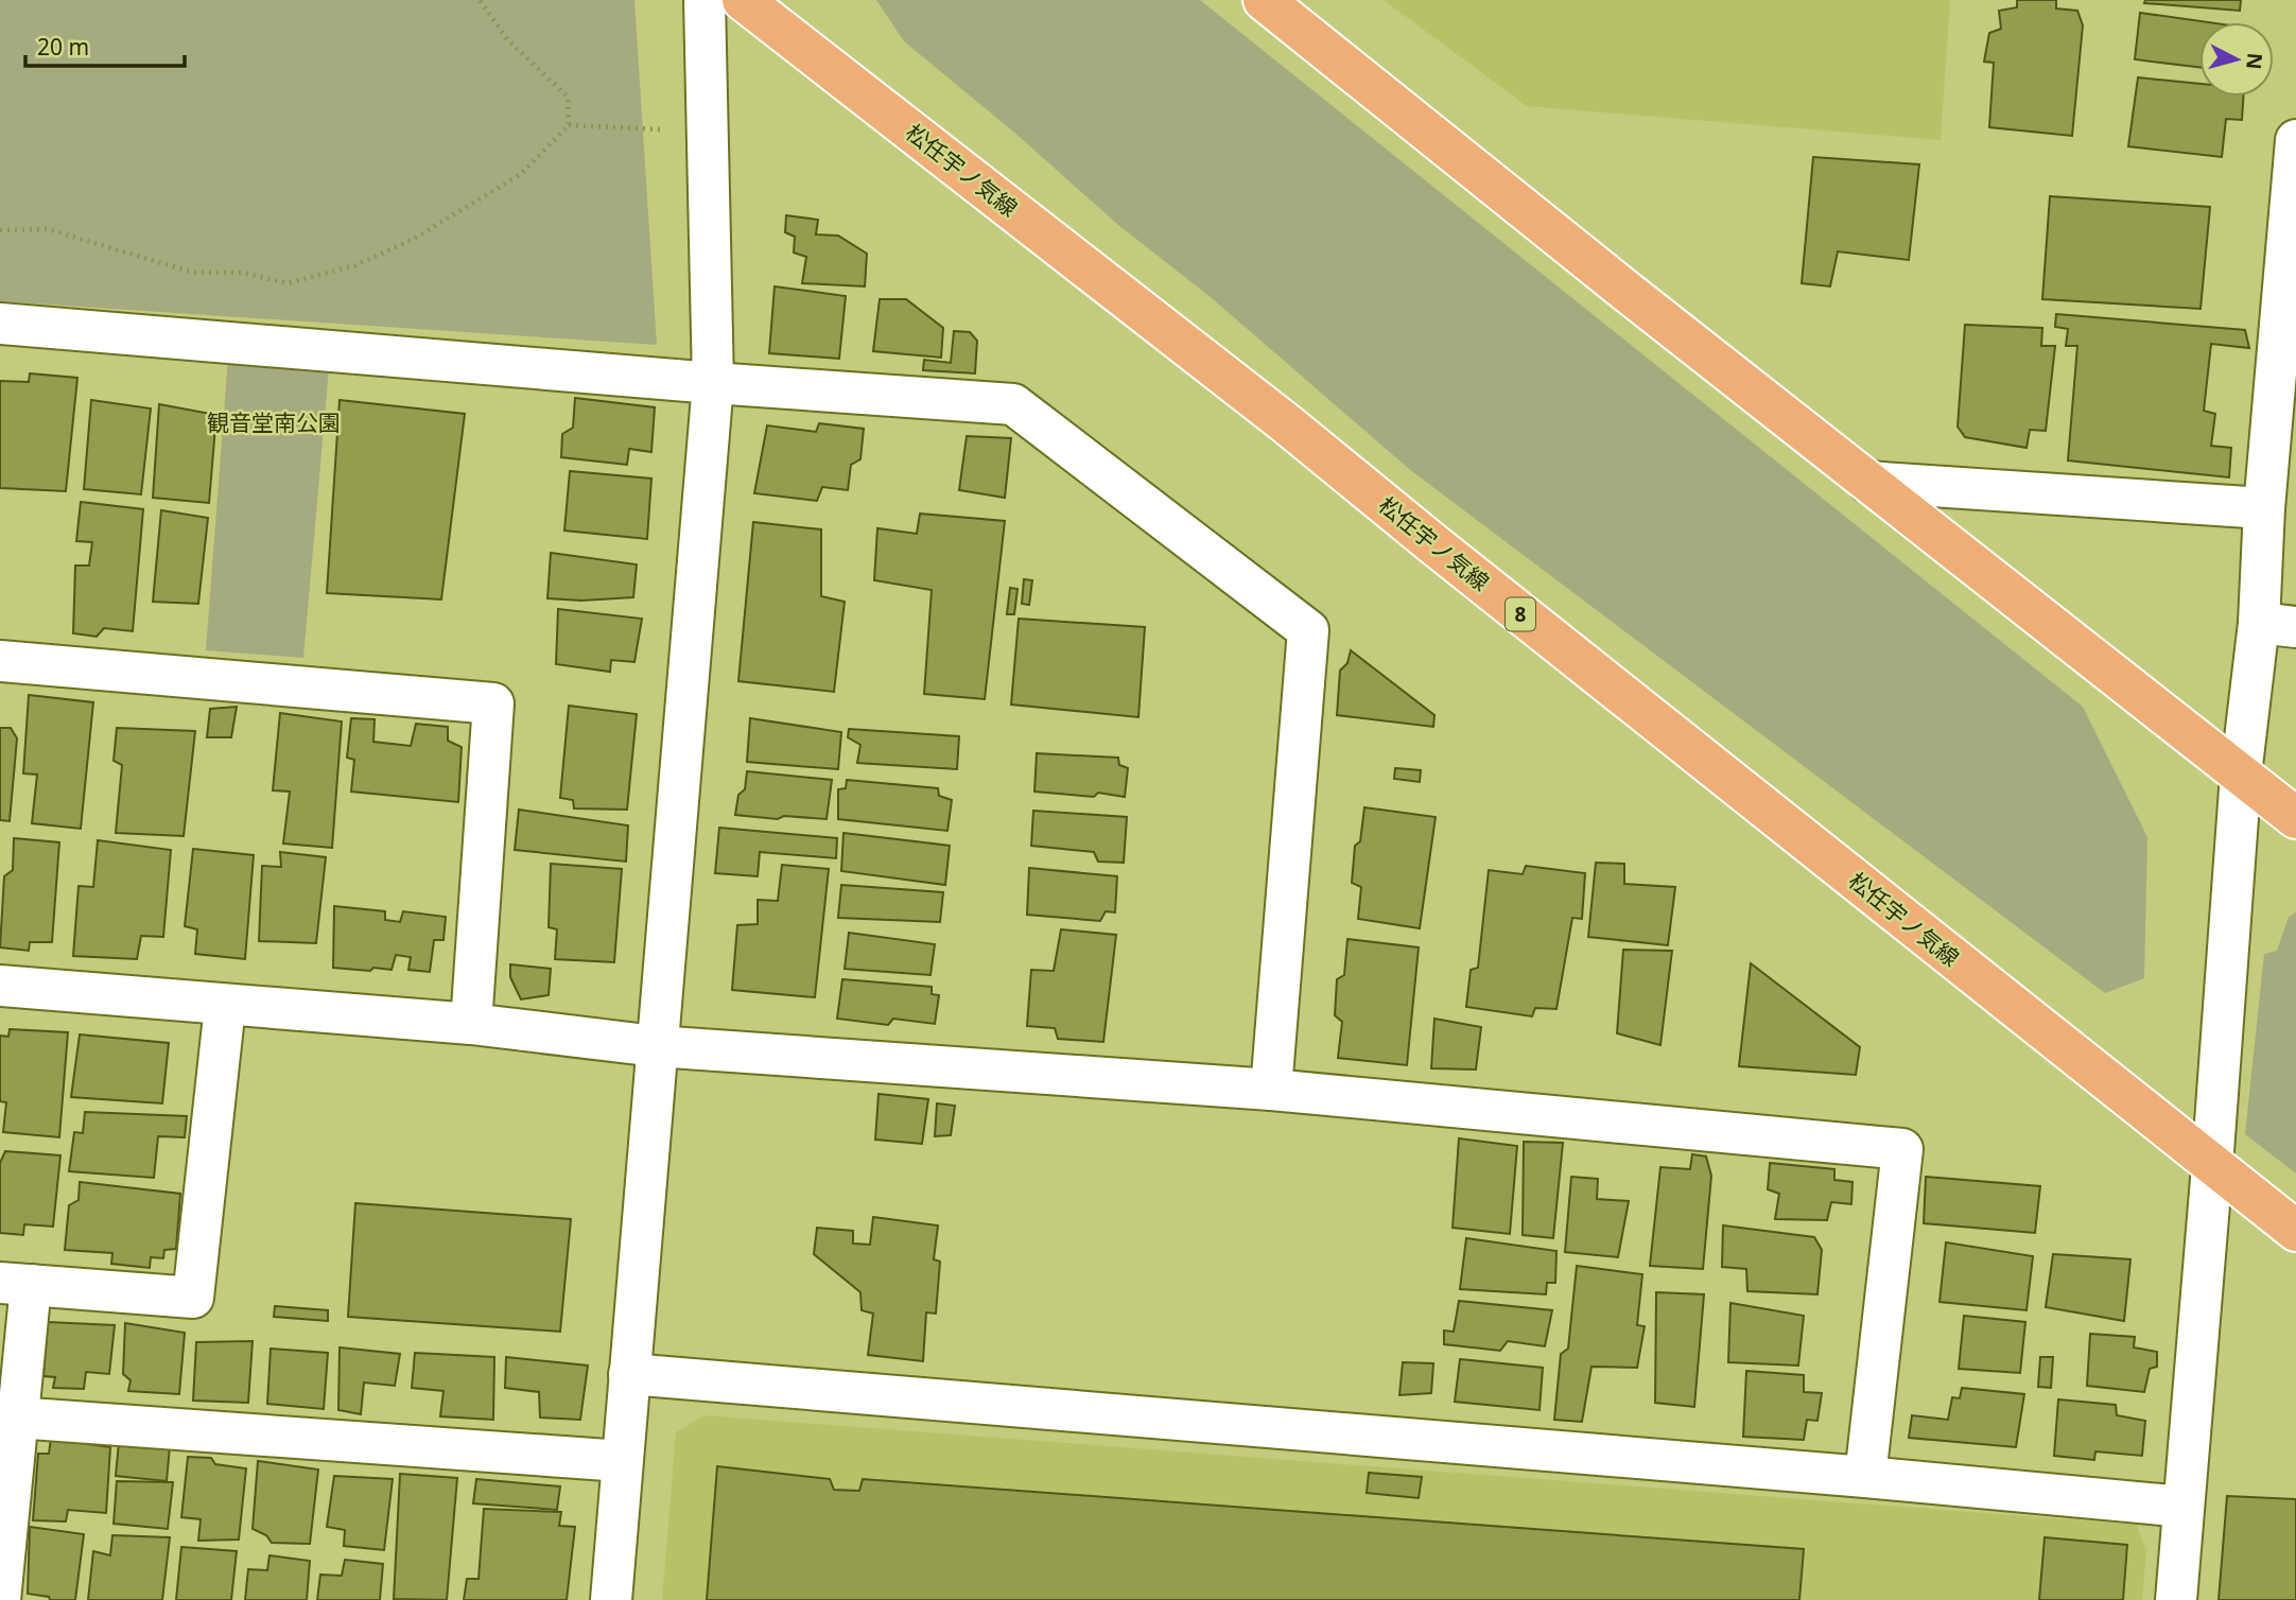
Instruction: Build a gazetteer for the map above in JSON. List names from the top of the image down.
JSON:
{
  "streets": {
    "main road": ["松任宇ノ気線", "8"]
  },
  "parks": ["観音堂南公園"],
  "scale_bar": "20 m",
  "north": "right"
}
